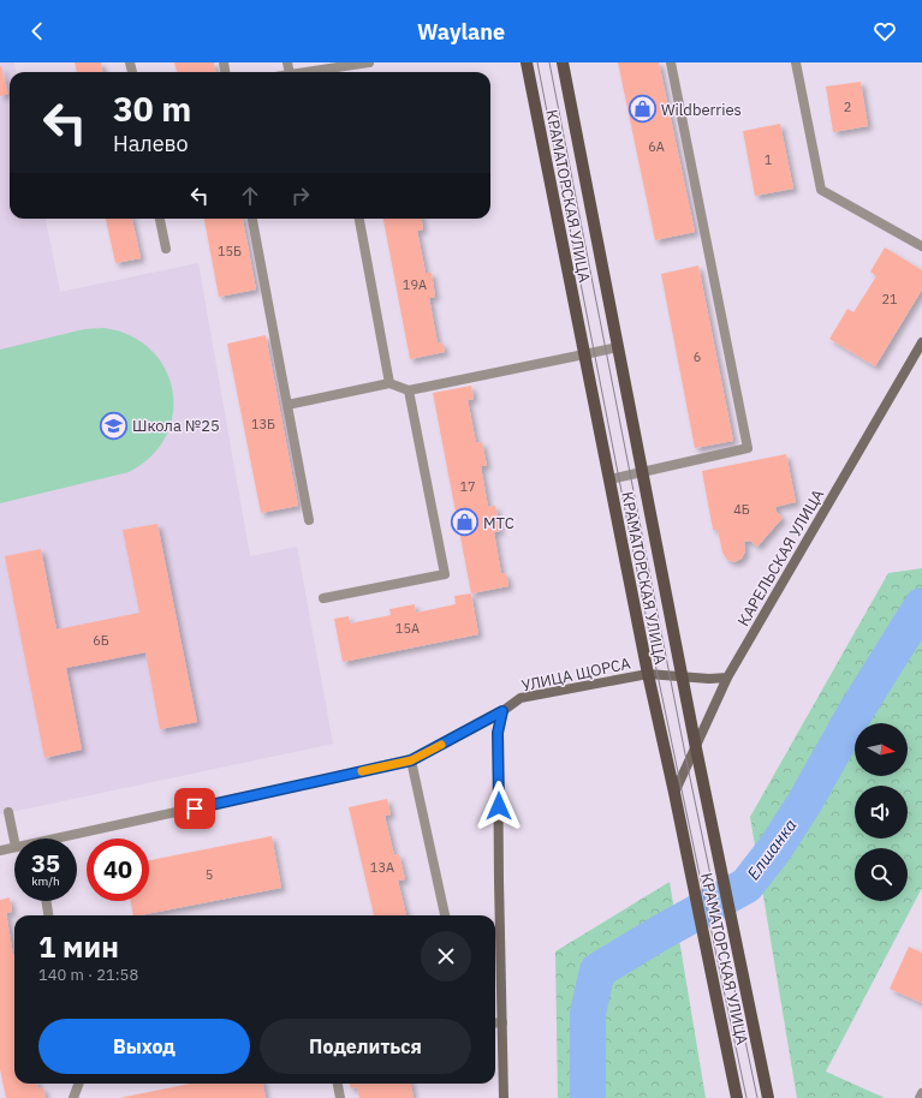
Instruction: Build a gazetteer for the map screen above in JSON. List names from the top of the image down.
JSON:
{
  "streets": {
    "main road": ["КРАМАТОРСКАЯ УЛИЦА"],
    "street": ["КАРЕЛЬСКАЯ УЛИЦА", "УЛИЦА ЩОРСА"]
  },
  "crossings": [
    ["КРАМАТОРСКАЯ УЛИЦА", "КАРЕЛЬСКАЯ УЛИЦА"],
    ["КРАМАТОРСКАЯ УЛИЦА", "УЛИЦА ЩОРСА"],
    ["КАРЕЛЬСКАЯ УЛИЦА", "УЛИЦА ЩОРСА"]
  ],
  "water": ["Елшанка"],
  "places": {
    "shop": ["Wildberries", "МТС"],
    "school or university": ["Школа №25"]
  },
  "house_numbers": [
    "2",
    "6А",
    "1",
    "15Б",
    "19А",
    "21",
    "6",
    "13Б",
    "17",
    "4Б",
    "15А",
    "6Б",
    "13А",
    "5"
  ],
  "north": "right",
  "page": {
    "header": "Waylane",
    "turn": ["30 m", "Налево"],
    "speed": "35 km/h",
    "limit": "40",
    "heading": ["1 мин", "140 m · 21:58"],
    "buttons": ["Выход", "Поделиться"]
  }
}
